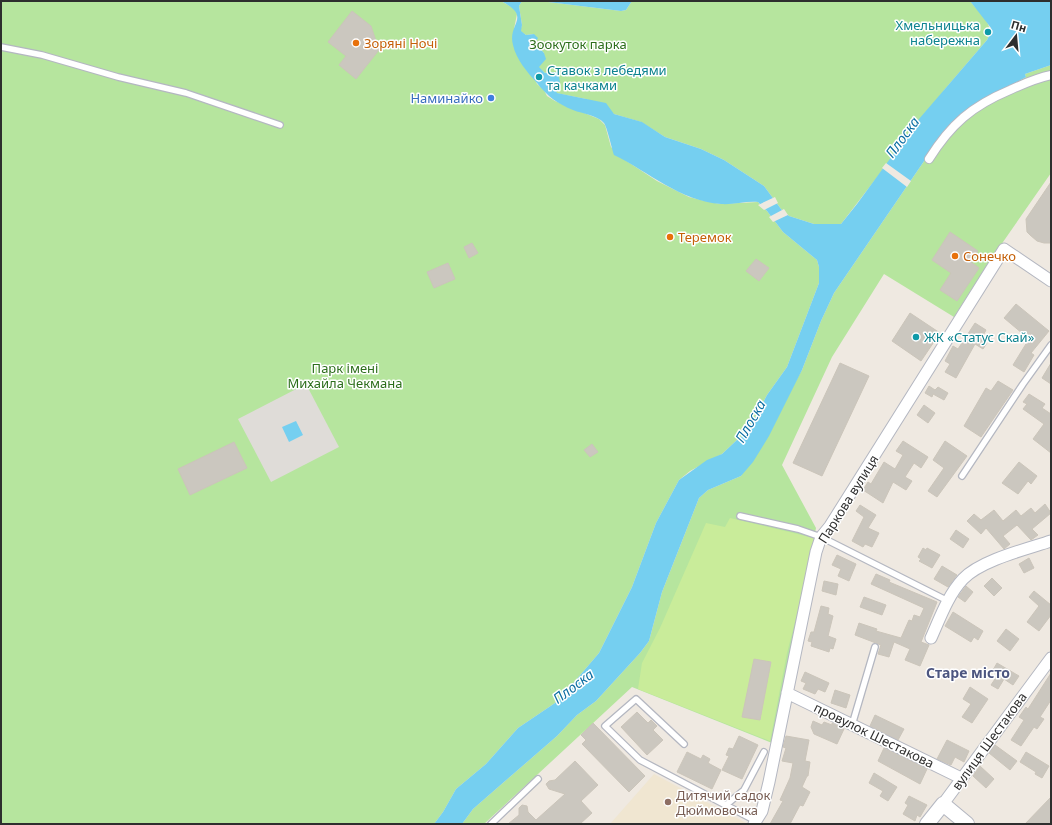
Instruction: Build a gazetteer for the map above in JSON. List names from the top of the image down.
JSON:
{
  "streets": {
    "street": ["Паркова вулиця", "провулок Шестакова", "вулиця Шестакова"]
  },
  "crossings": [
    ["Паркова вулиця", "провулок Шестакова"],
    ["провулок Шестакова", "вулиця Шестакова"]
  ],
  "districts": ["Старе місто"],
  "water": ["Плоска"],
  "parks": ["Зоокуток парка", "Парк імені Михайла Чекмана"],
  "places": [
    "Хмельницька набережна",
    "Зоряні Ночі",
    "Ставок з лебедями та качками",
    "Наминайко",
    "Теремок",
    "Cонечко",
    "ЖК «Статус Скай»",
    "Дитячий садок Дюймовочка"
  ],
  "north": "top"
}
